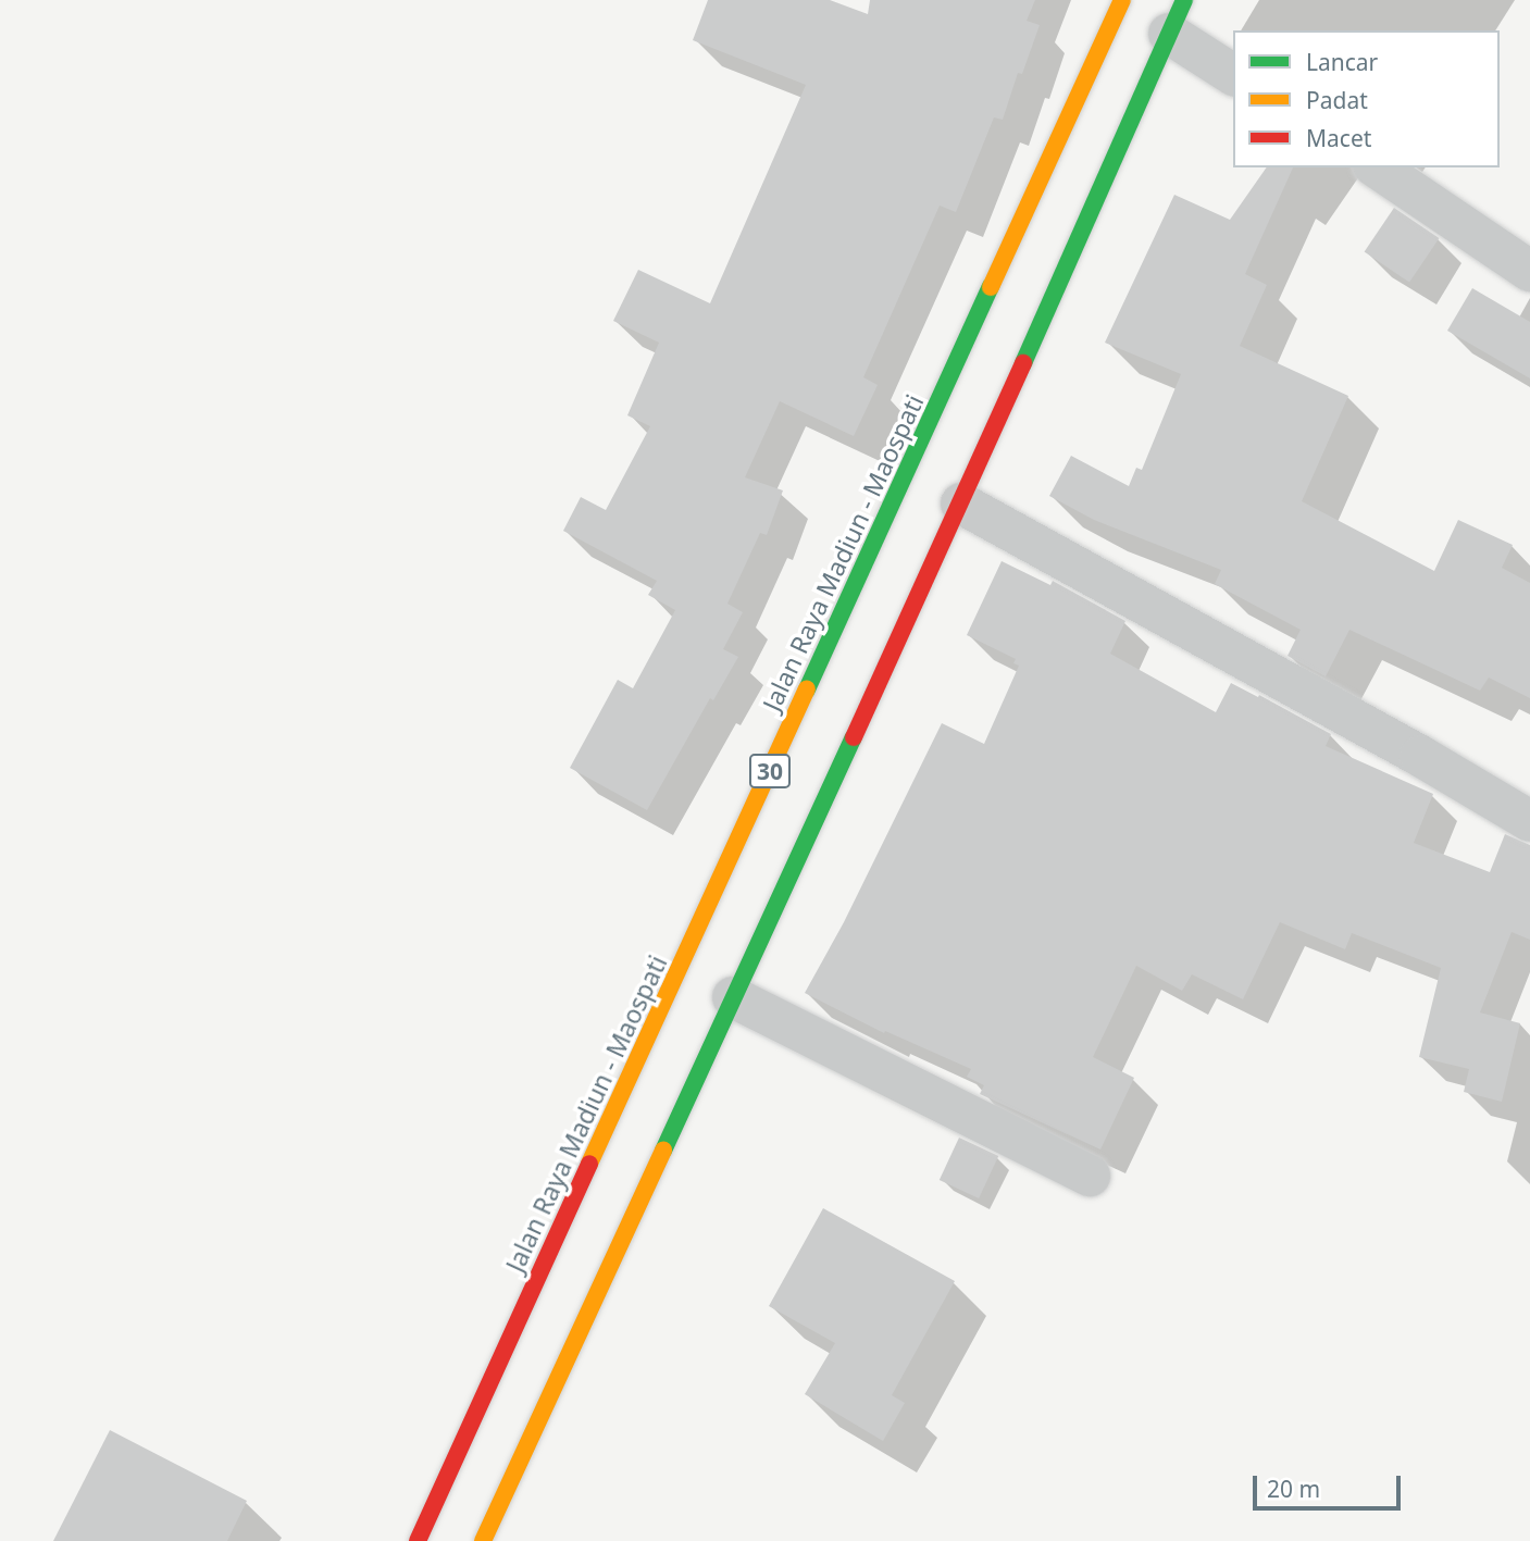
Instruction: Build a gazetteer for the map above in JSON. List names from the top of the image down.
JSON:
{
  "streets": {
    "highway": ["Jalan Raya Madiun - Maospati", "30"]
  },
  "legend": ["Lancar", "Padat", "Macet"],
  "scale_bar": "20 m"
}
